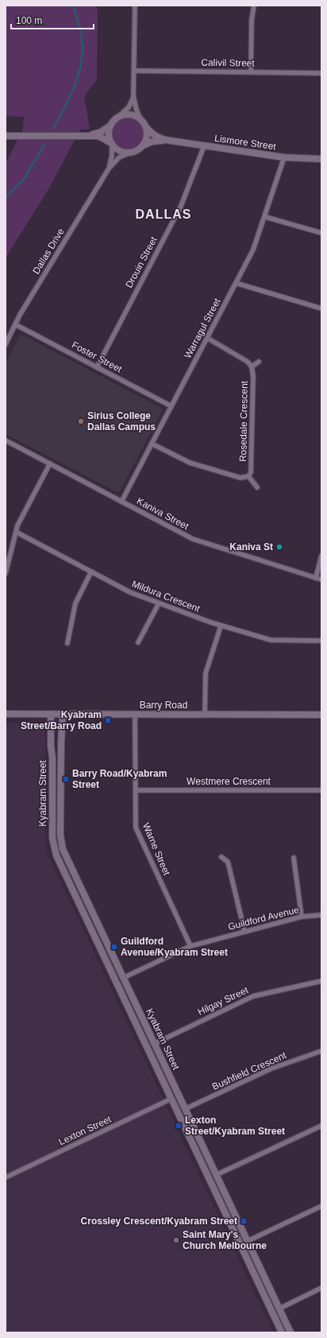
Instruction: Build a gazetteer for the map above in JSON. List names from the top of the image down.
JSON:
{
  "streets": {
    "street": [
      "Calivil Street",
      "Lismore Street",
      "Dallas Drive",
      "Drouin Street",
      "Warragul Street",
      "Foster Street",
      "Rosedale Crescent",
      "Kaniva Street",
      "Mildura Crescent",
      "Barry Road",
      "Westmere Crescent",
      "Kyabram Street",
      "Warne Street",
      "Guildford Avenue",
      "Hilgay Street",
      "Bushfield Crescent",
      "Lexton Street"
    ]
  },
  "crossings": [
    ["Lismore Street", "Dallas Drive"],
    ["Lismore Street", "Drouin Street"],
    ["Lismore Street", "Warragul Street"],
    ["Dallas Drive", "Foster Street"],
    ["Drouin Street", "Foster Street"],
    ["Warragul Street", "Foster Street"],
    ["Warragul Street", "Rosedale Crescent"],
    ["Warragul Street", "Kaniva Street"],
    ["Barry Road", "Kyabram Street"],
    ["Barry Road", "Warne Street"],
    ["Westmere Crescent", "Warne Street"],
    ["Kyabram Street", "Guildford Avenue"],
    ["Kyabram Street", "Hilgay Street"],
    ["Kyabram Street", "Bushfield Crescent"],
    ["Kyabram Street", "Lexton Street"],
    ["Warne Street", "Guildford Avenue"]
  ],
  "districts": ["DALLAS"],
  "places": {
    "other": ["Sirius College Dallas Campus", "Kaniva St", "Saint Mary's Church Melbourne"],
    "transit": [
      "Kyabram Street/Barry Road",
      "Barry Road/Kyabram Street",
      "Guildford Avenue/Kyabram Street",
      "Lexton Street/Kyabram Street",
      "Crossley Crescent/Kyabram Street"
    ]
  },
  "scale_bar": "100 m"
}
